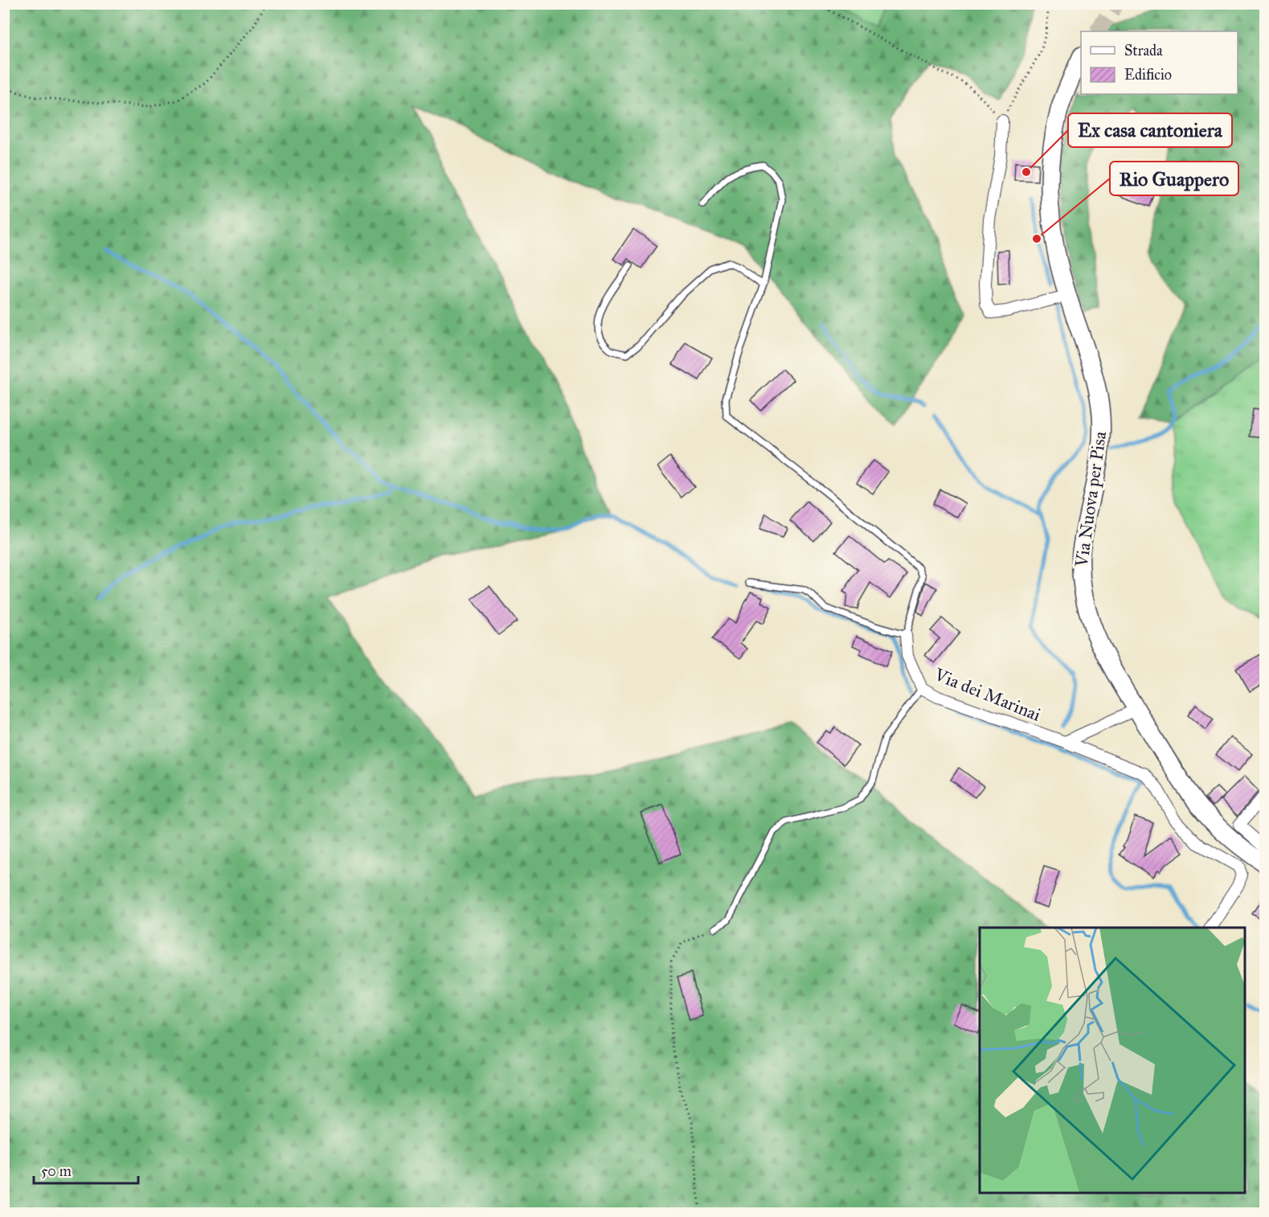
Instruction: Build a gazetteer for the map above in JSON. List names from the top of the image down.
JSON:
{
  "streets": {
    "main road": ["Via Nuova per Pisa"],
    "street": ["Via dei Marinai"]
  },
  "places": ["Ex casa cantoniera", "Rio Guappero"],
  "legend": ["Strada", "Edificio"],
  "scale_bar": "50 m"
}
